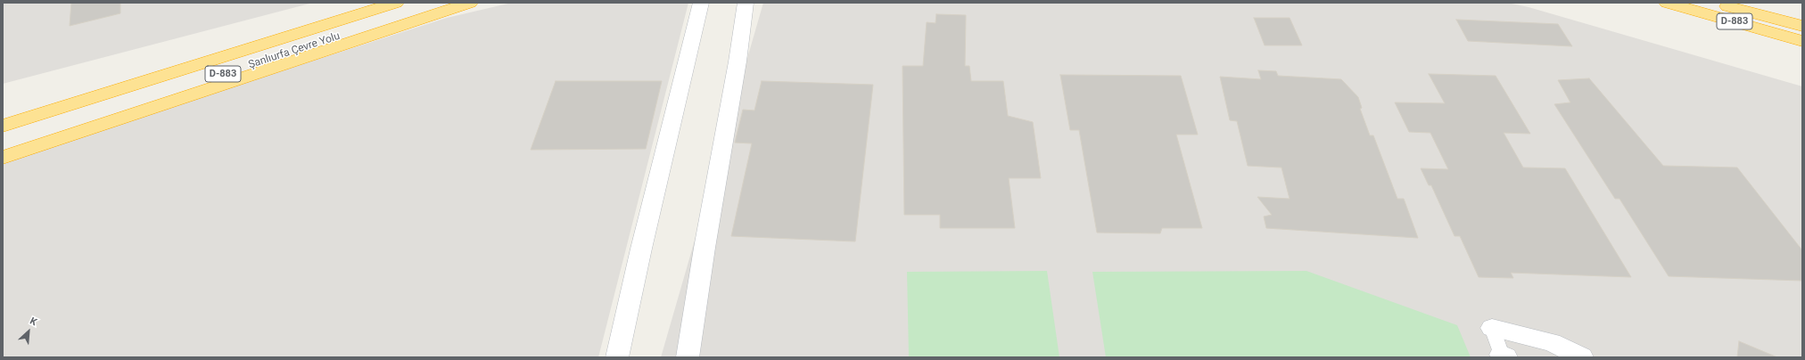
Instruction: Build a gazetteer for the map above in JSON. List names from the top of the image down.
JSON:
{
  "streets": {
    "highway": ["D-883", "Şanlıurfa Çevre Yolu"]
  },
  "north": "top right"
}
